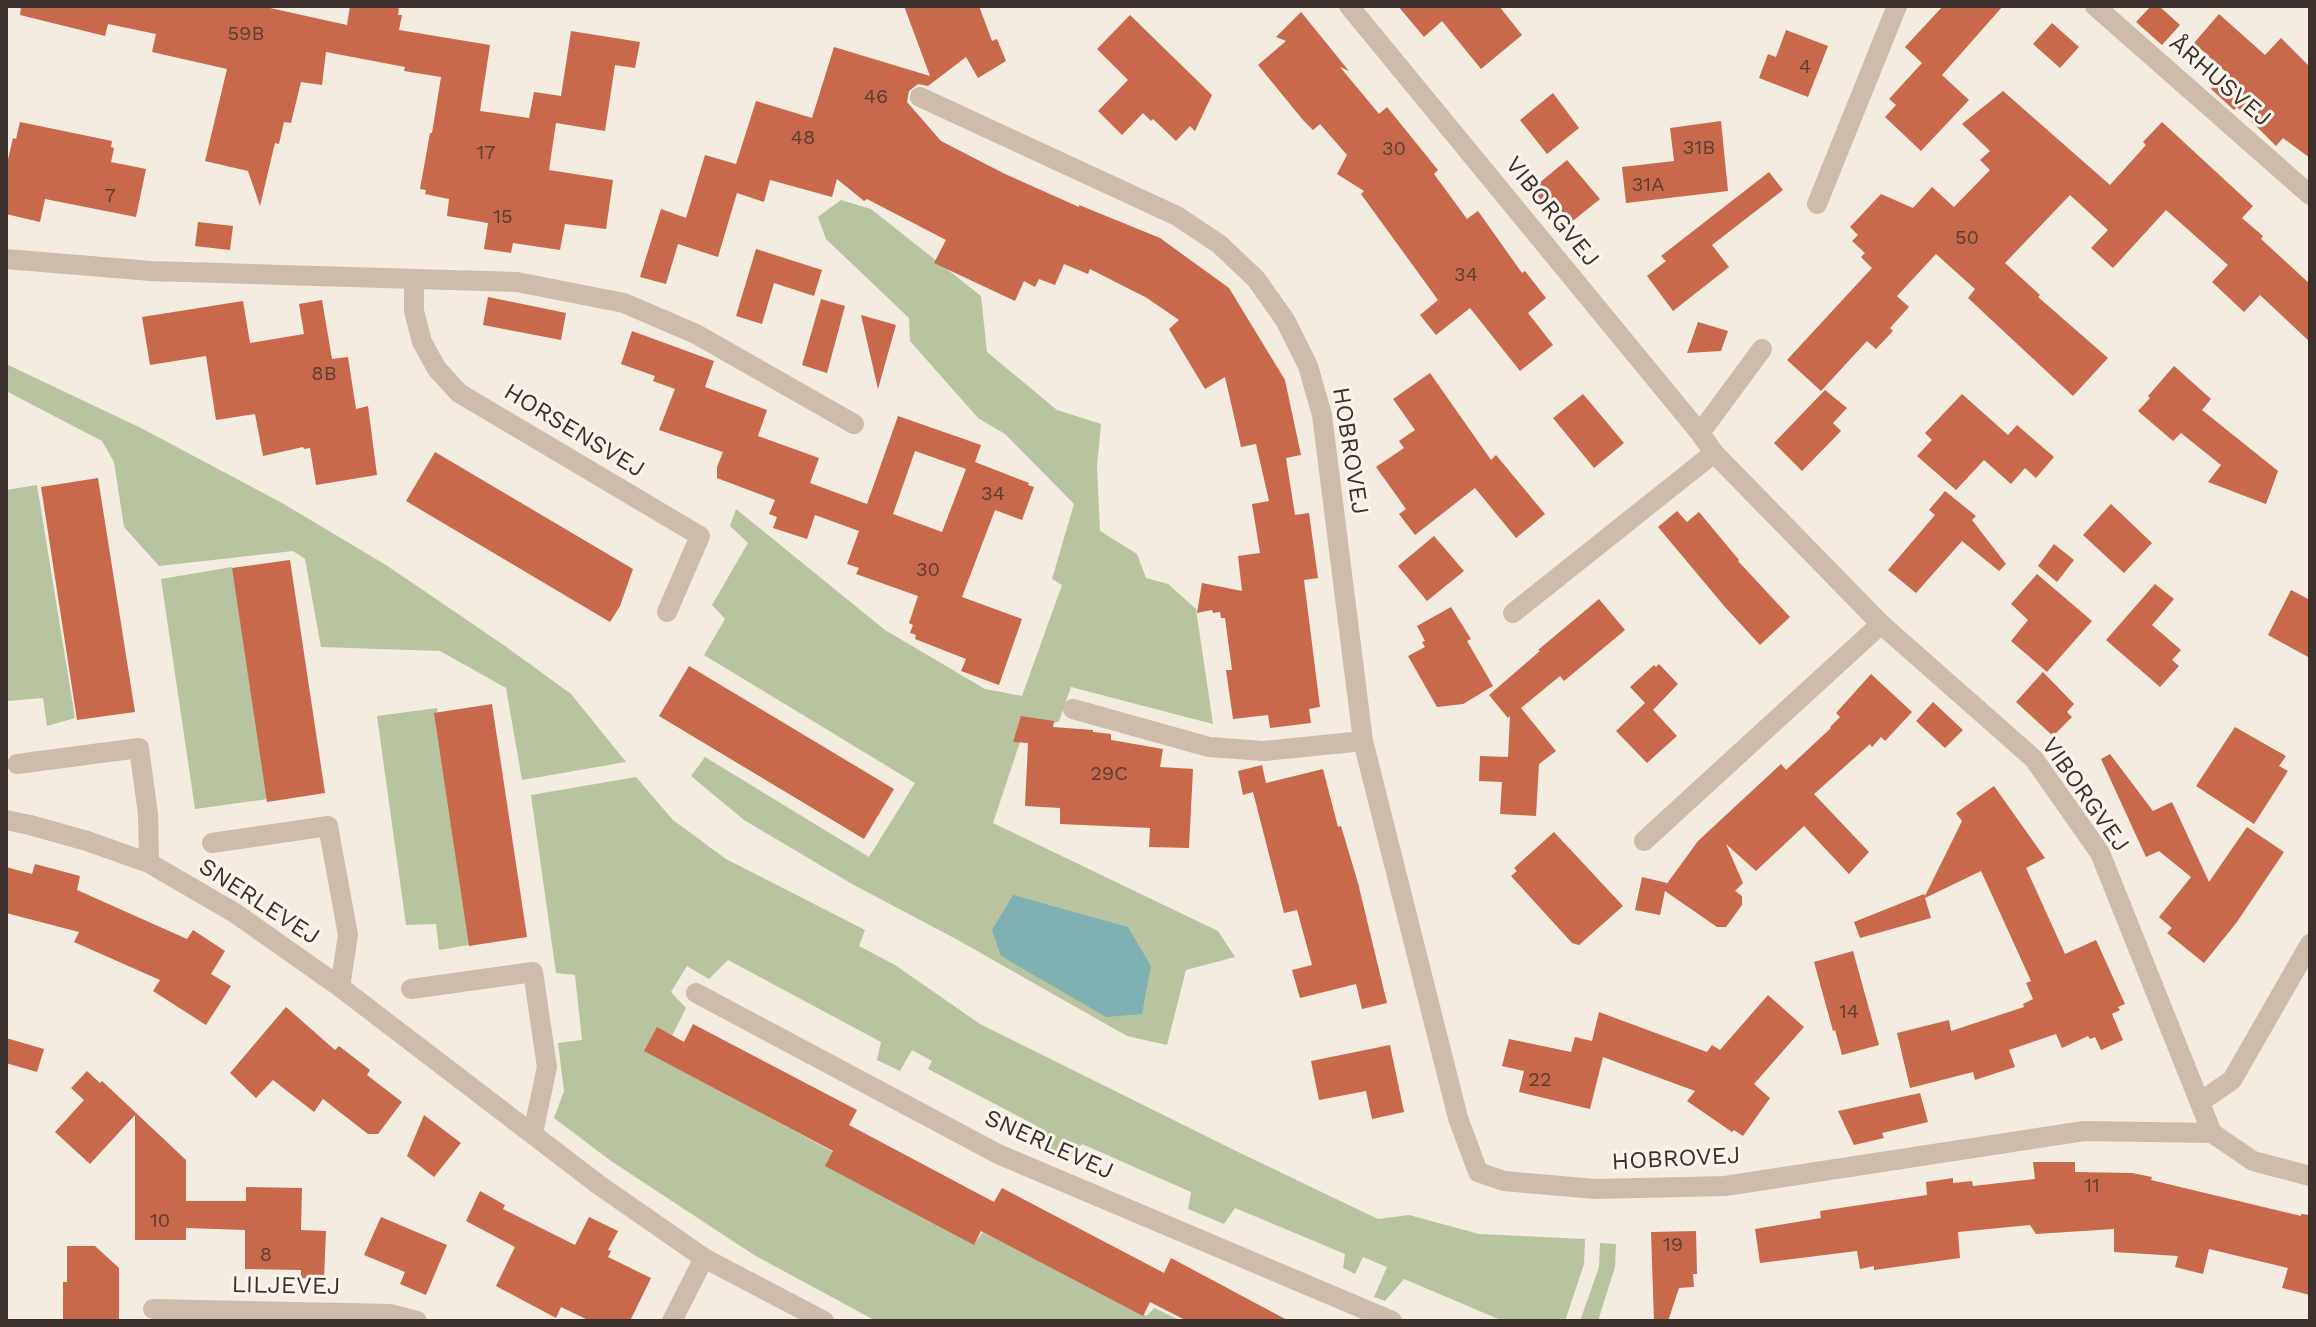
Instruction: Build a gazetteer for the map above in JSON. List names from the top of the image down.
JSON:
{
  "streets": {
    "street": [
      "ÅRHUSVEJ",
      "VIBORGVEJ",
      "HORSENSVEJ",
      "HOBROVEJ",
      "SNERLEVEJ",
      "LILJEVEJ"
    ]
  },
  "crossings": [
    ["VIBORGVEJ", "HOBROVEJ"]
  ],
  "house_numbers": [
    "59B",
    "4",
    "46",
    "48",
    "31B",
    "30",
    "17",
    "31A",
    "7",
    "15",
    "50",
    "34",
    "8B",
    "34",
    "30",
    "29C",
    "14",
    "22",
    "11",
    "10",
    "19",
    "8"
  ]
}
